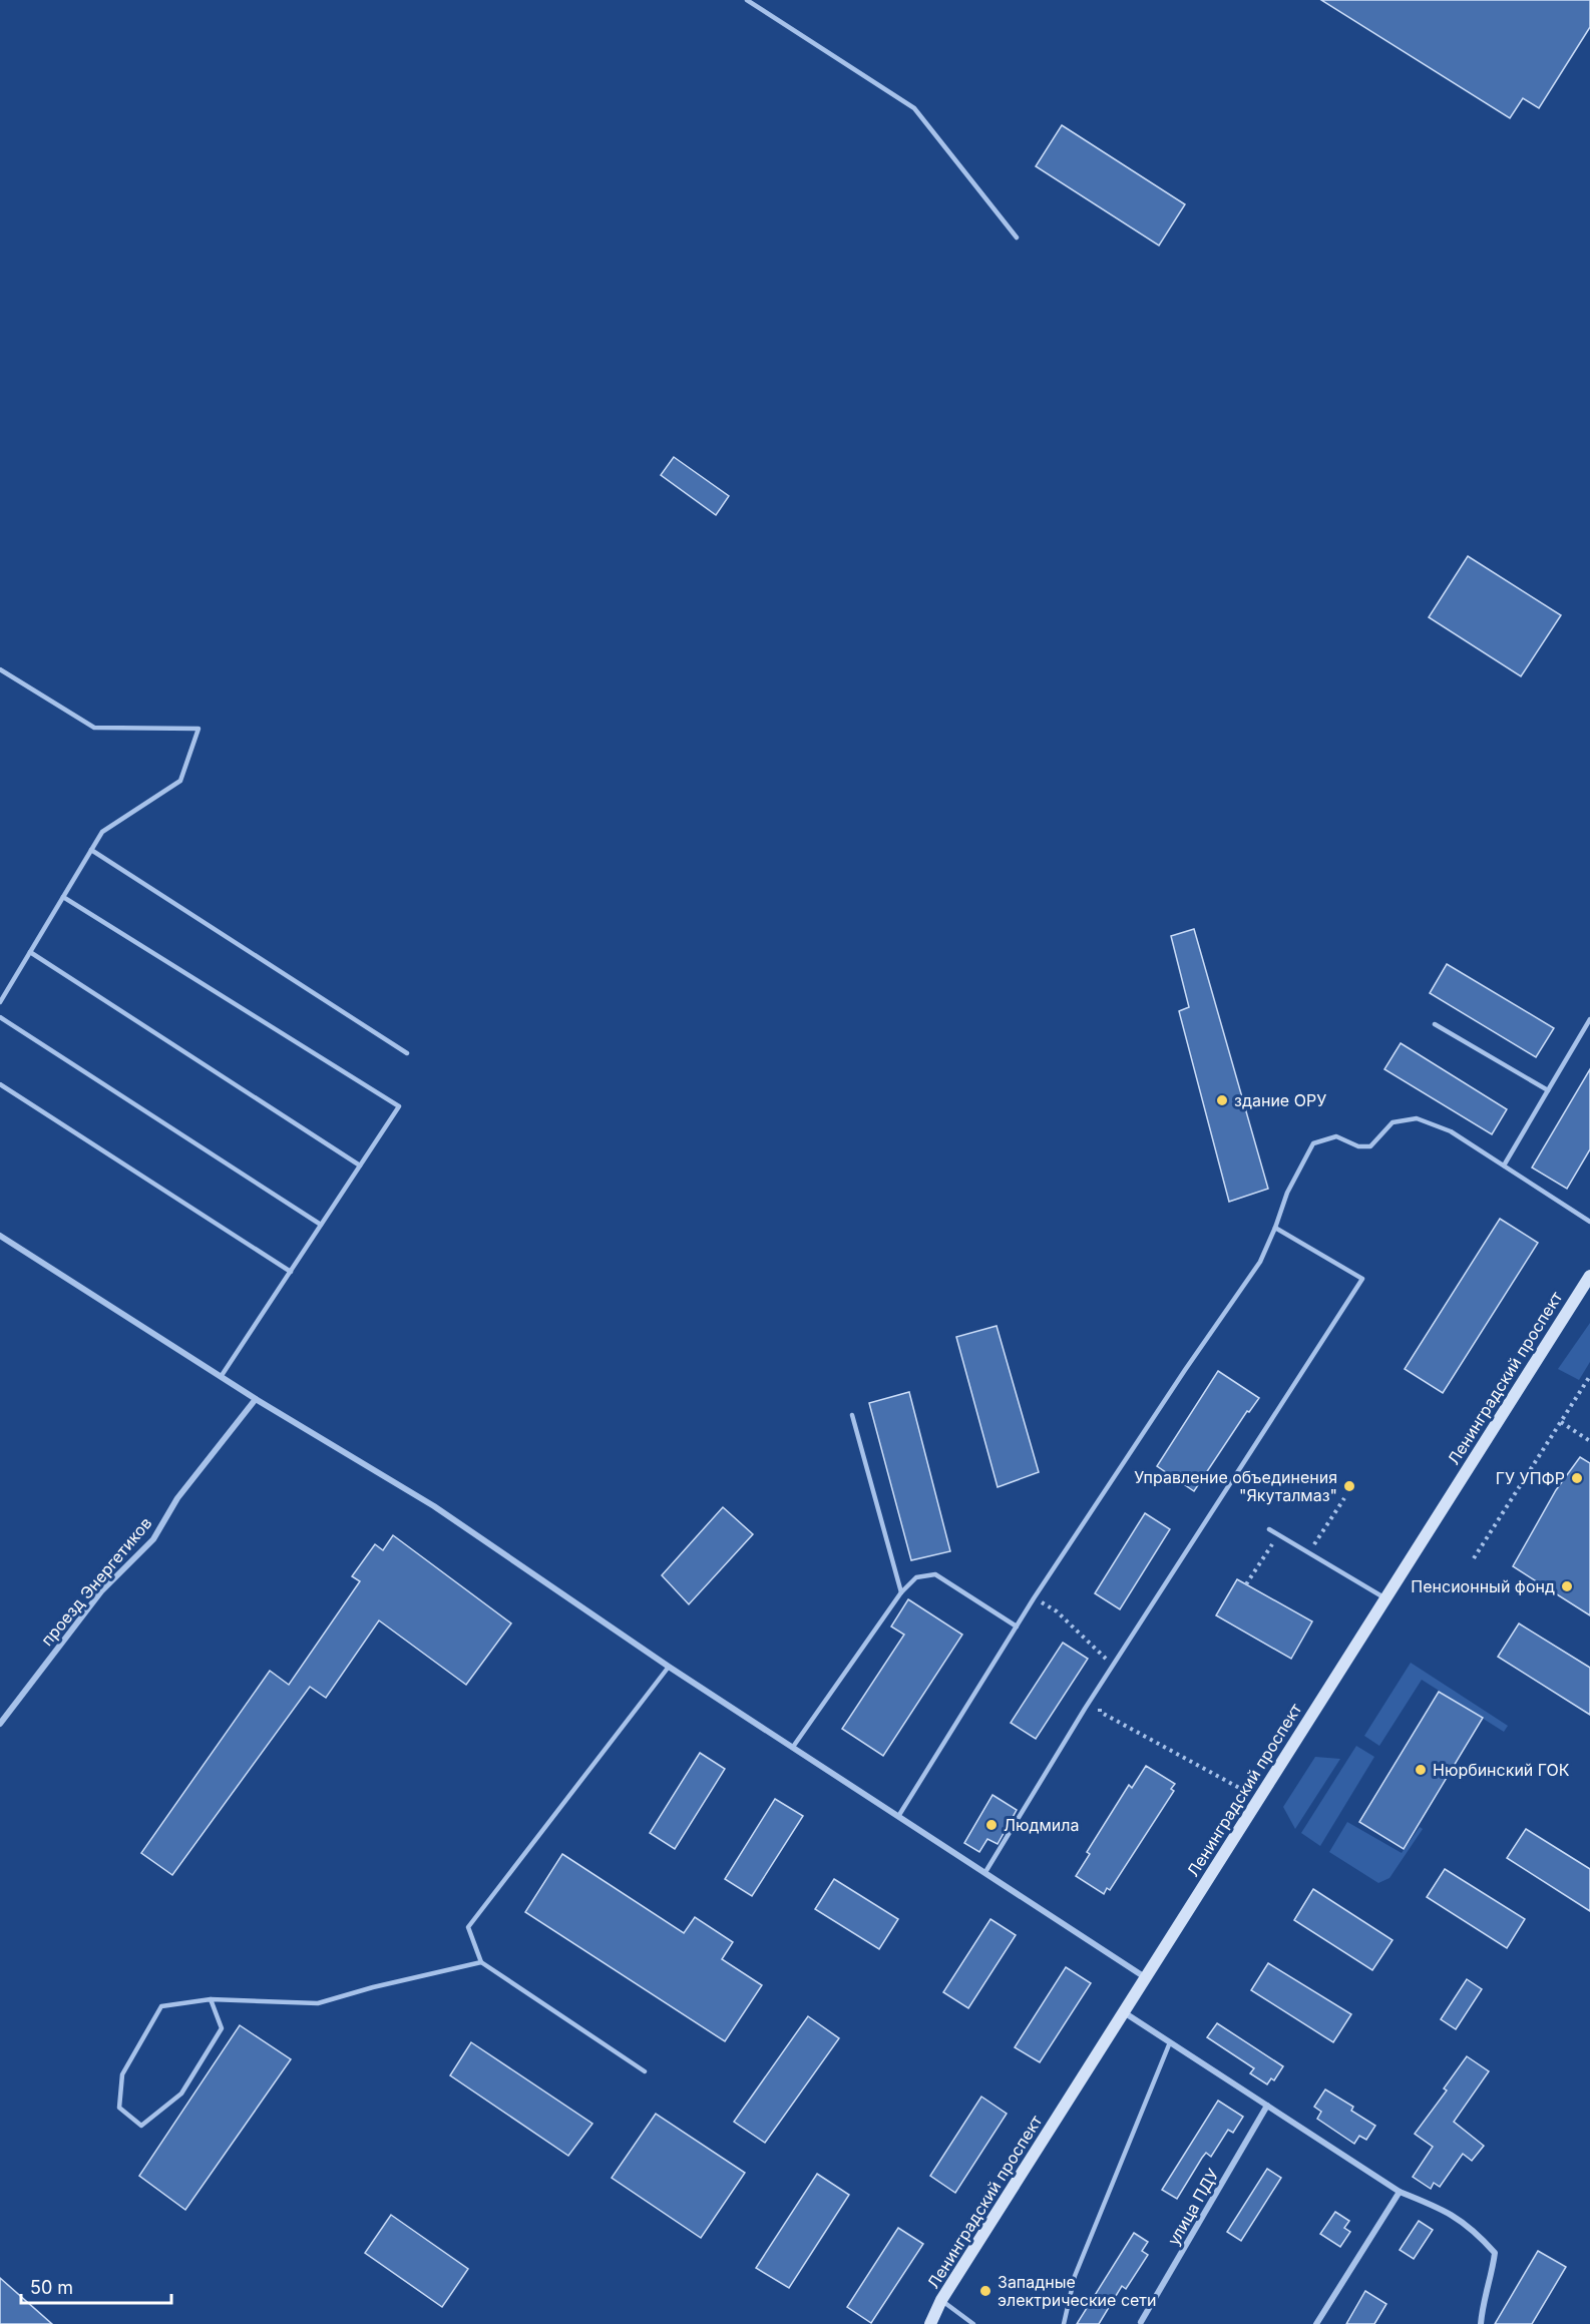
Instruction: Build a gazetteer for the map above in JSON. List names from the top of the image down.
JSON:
{
  "streets": {
    "main road": ["Ленинградский проспект"],
    "street": ["проезд Энергетиков", "улица ПДУ"]
  },
  "places": [
    "здание ОРУ",
    "ГУ УПФР",
    "Управление объединения \"Якуталмаз\"",
    "Пенсионный фонд",
    "Нюрбинский ГОК",
    "Людмила",
    "Западные электрические сети"
  ],
  "scale_bar": "50 m"
}
